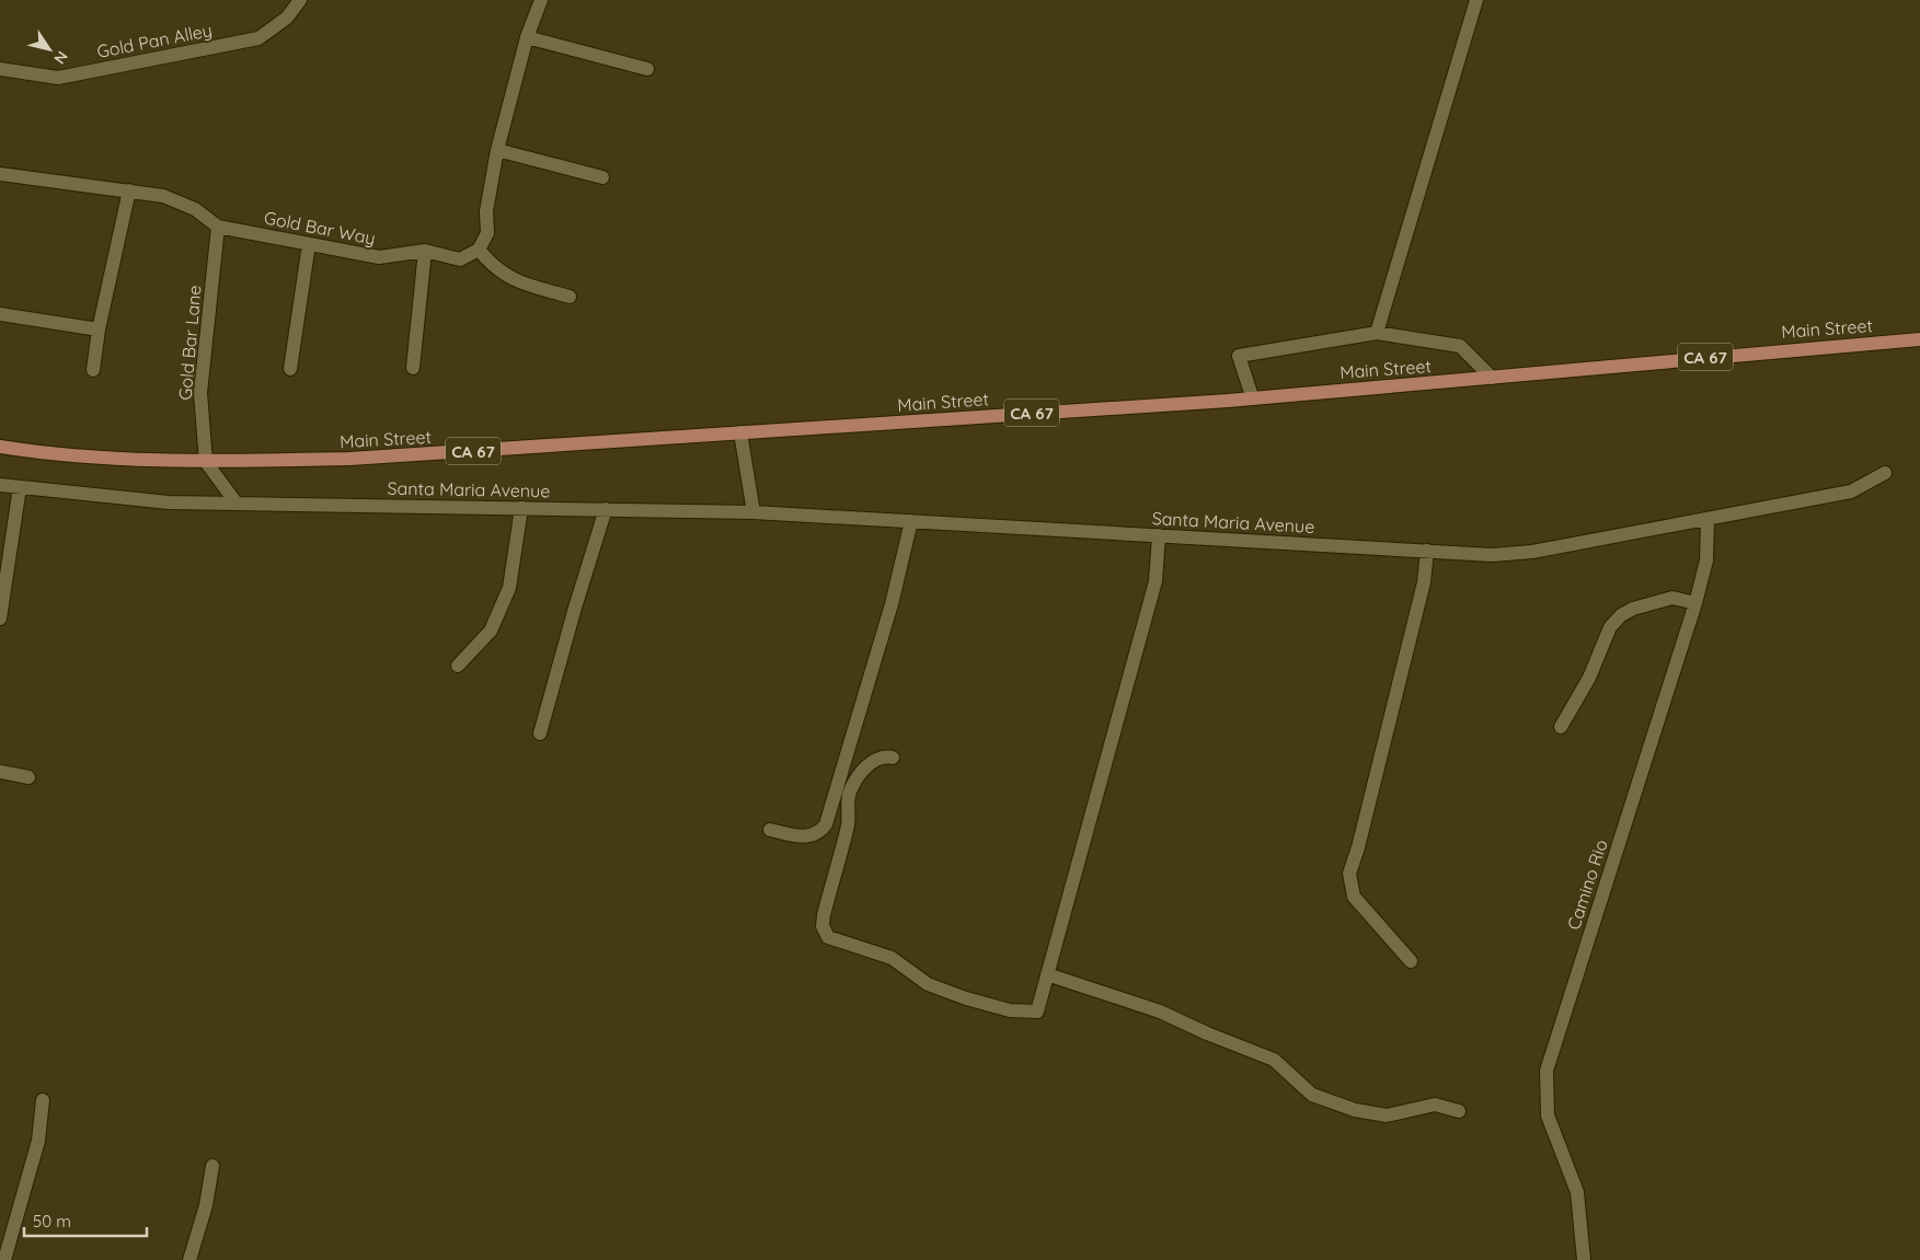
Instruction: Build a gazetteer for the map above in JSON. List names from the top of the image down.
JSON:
{
  "streets": {
    "main road": ["Main Street", "CA 67"],
    "street": [
      "Gold Pan Alley",
      "Gold Bar Way",
      "Gold Bar Lane",
      "Santa Maria Avenue",
      "Camino Rio"
    ]
  },
  "crossings": [
    ["Gold Bar Way", "Gold Bar Lane"],
    ["Main Street", "Gold Bar Lane"],
    ["Santa Maria Avenue", "Camino Rio"]
  ],
  "scale_bar": "50 m",
  "north": "bottom right"
}
